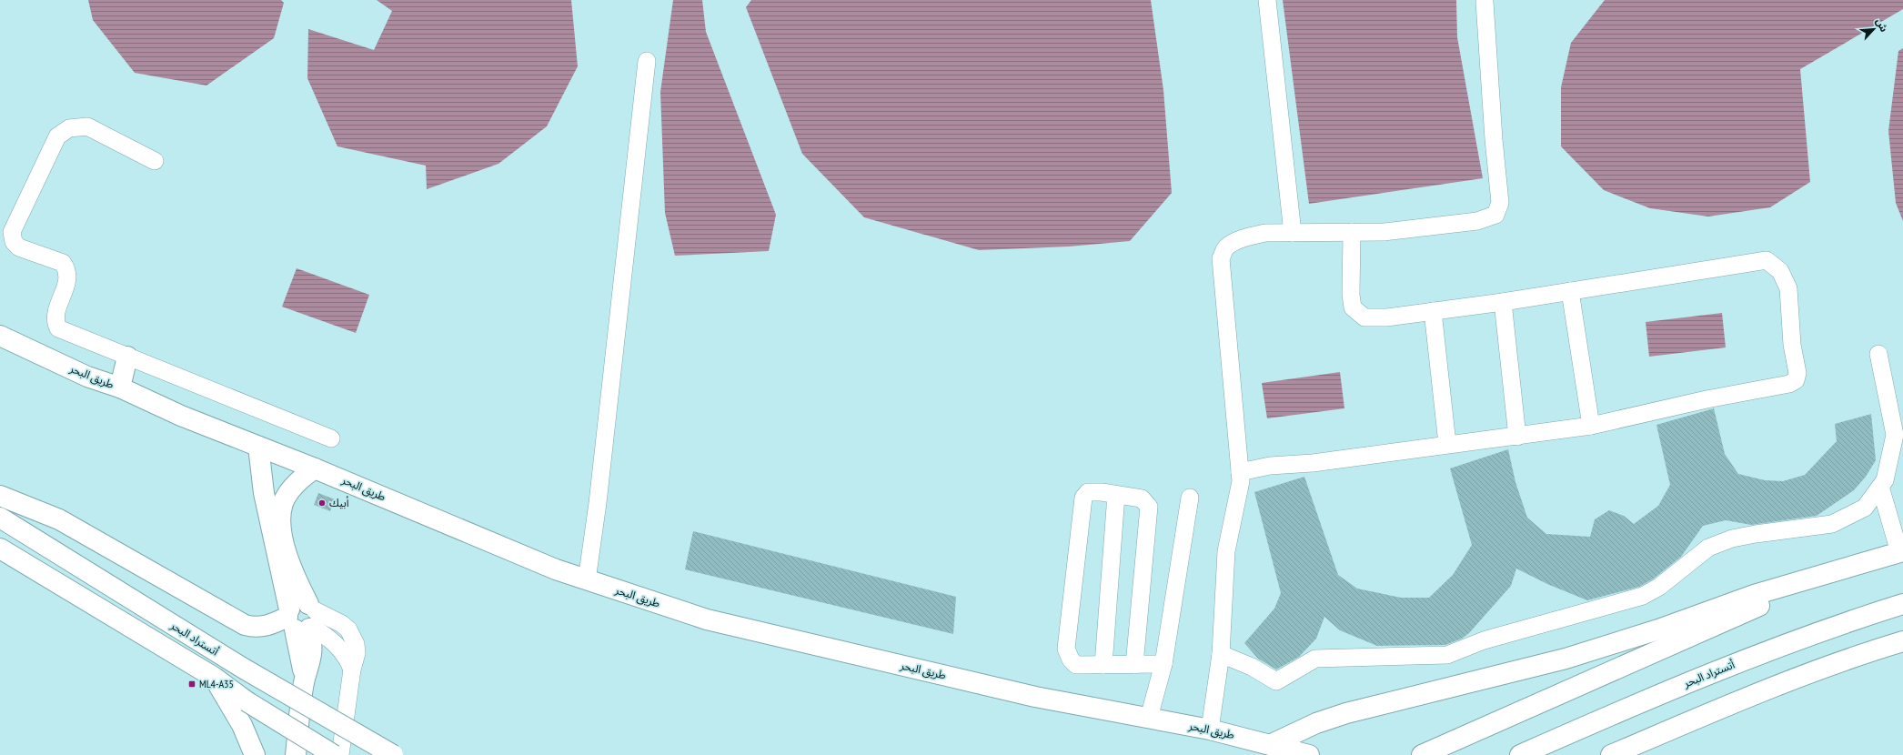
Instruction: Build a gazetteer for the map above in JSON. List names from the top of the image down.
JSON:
{
  "streets": {
    "main road": ["طريق البحر", "أتستراد البحر"]
  },
  "places": {
    "other": ["أبيك"],
    "transit": ["ML4-A35"]
  },
  "north": "top right"
}
